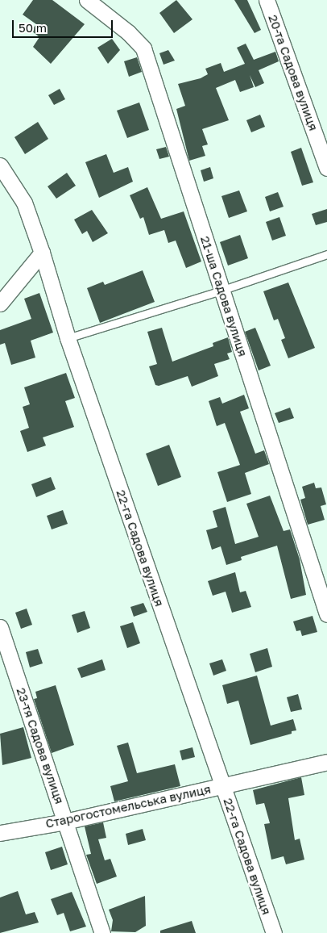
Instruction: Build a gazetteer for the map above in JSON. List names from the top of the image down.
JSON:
{
  "streets": {
    "street": [
      "20-та Садова вулиця",
      "21-ша Садова вулиця",
      "22-га Садова вулиця",
      "23-тя Садова вулиця",
      "Старогостомельська вулиця"
    ]
  },
  "crossings": [
    ["22-га Садова вулиця", "Старогостомельська вулиця"],
    ["23-тя Садова вулиця", "Старогостомельська вулиця"]
  ],
  "scale_bar": "50 m"
}
